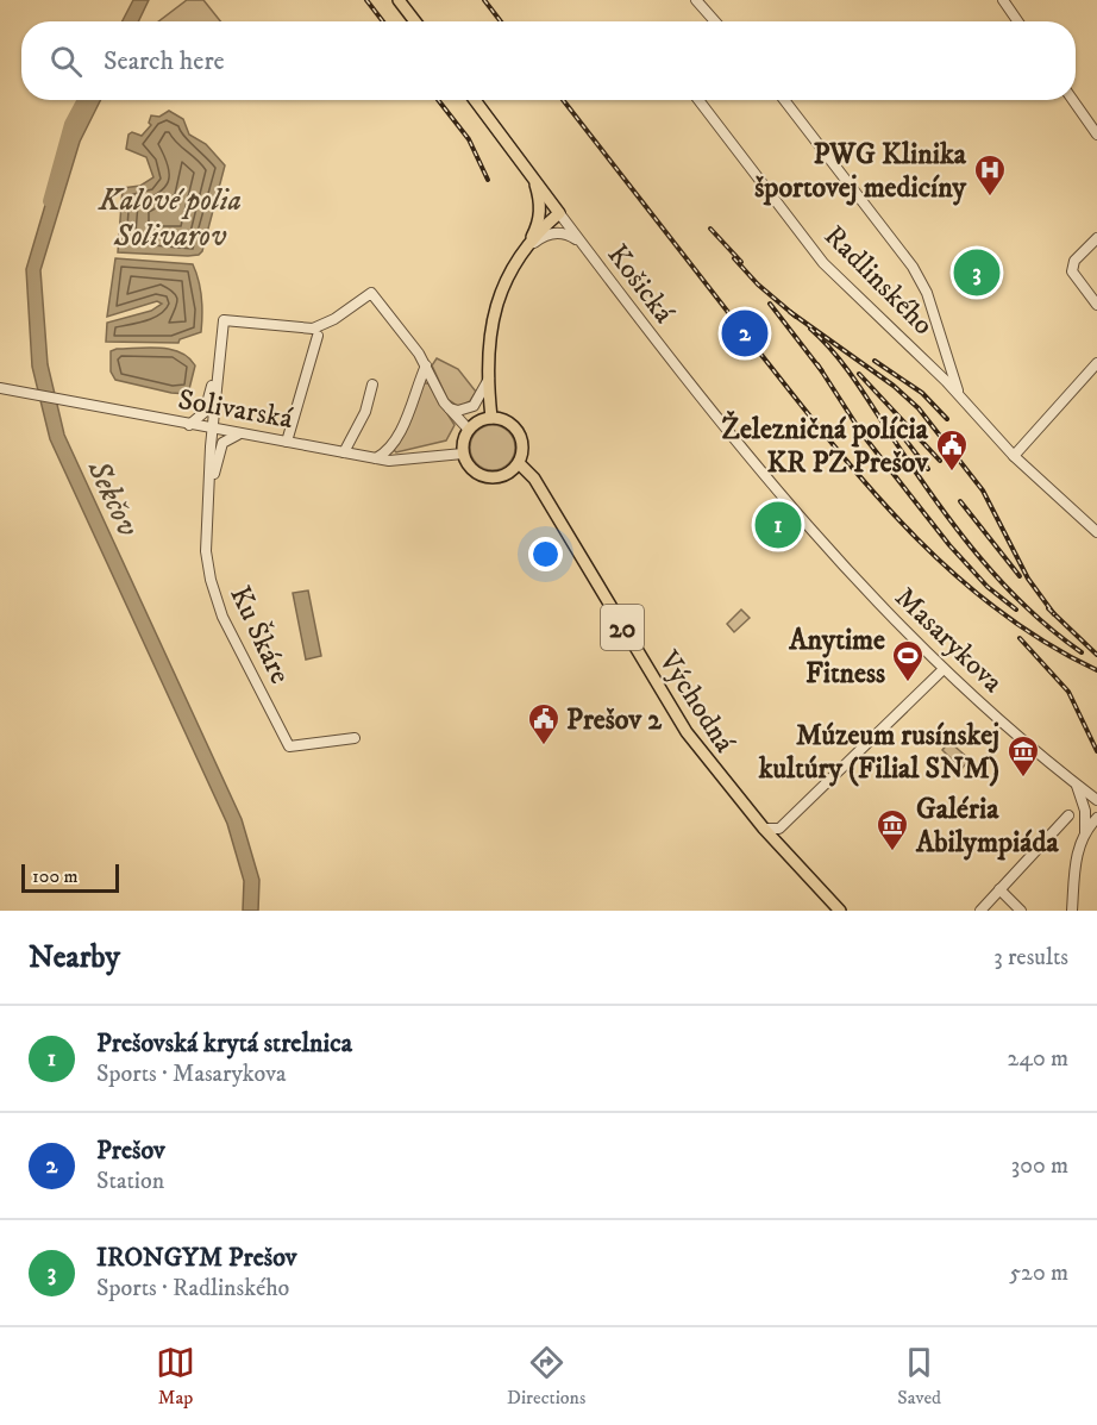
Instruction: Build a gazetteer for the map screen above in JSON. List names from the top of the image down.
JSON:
{
  "streets": {
    "main road": ["Košická", "20", "Východná"],
    "street": [
      "Radlinského",
      "Solivarská",
      "Ku Škáre",
      "Masarykova"
    ]
  },
  "crossings": [
    ["Košická", "Masarykova"],
    ["Solivarská", "Ku Škáre"],
    ["Solivarská", "Východná"]
  ],
  "water": ["Kalové polia Solivarov", "Sekčov"],
  "places": {
    "hospital": ["PWG Klinika športovej medicíny"],
    "public building": ["Železničná polícia KR PZ Prešov", "Prešov 2"],
    "sports": ["Anytime Fitness"],
    "museum": ["Múzeum rusínskej kultúry (Filial SNM)", "Galéria Abilympiáda"]
  },
  "scale_bar": "100 m",
  "page": {
    "search": "Search here",
    "pins": ["3", "2", "1"],
    "scale": "100 m",
    "heading": ["Nearby", "3 results"],
    "list": [
      {
        "mark": "1",
        "name": "Prešovská krytá strelnica",
        "note": "Sports · Masarykova",
        "value": "240 m"
      },
      {
        "mark": "2",
        "name": "Prešov",
        "note": "Station",
        "value": "300 m"
      },
      {
        "mark": "3",
        "name": "IRONGYM Prešov",
        "note": "Sports · Radlinského",
        "value": "520 m"
      }
    ],
    "nav": ["Map", "Directions", "Saved"]
  }
}
